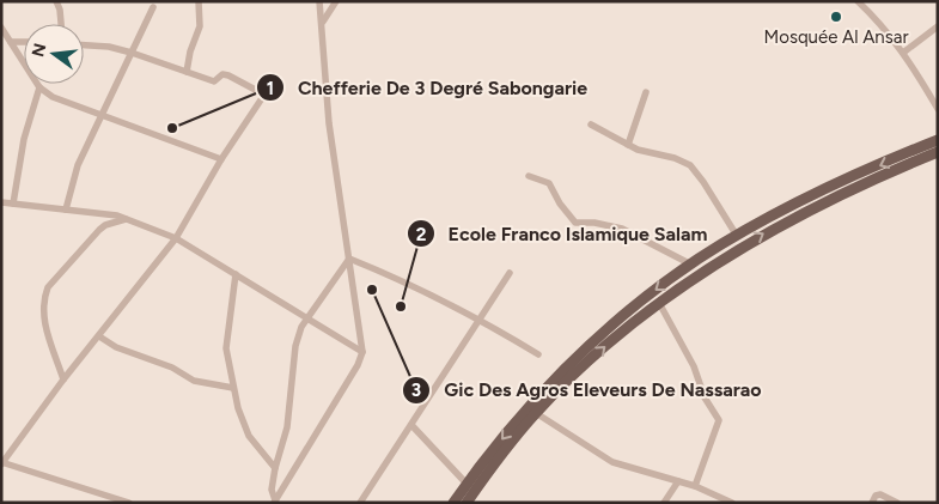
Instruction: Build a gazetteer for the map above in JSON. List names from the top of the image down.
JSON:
{
  "places": [
    "Mosquée Al Ansar",
    "Chefferie De 3 Degré Sabongarie",
    "Gic Des Agros Eleveurs De Nassarao",
    "Ecole Franco Islamique Salam"
  ],
  "north": "left"
}
